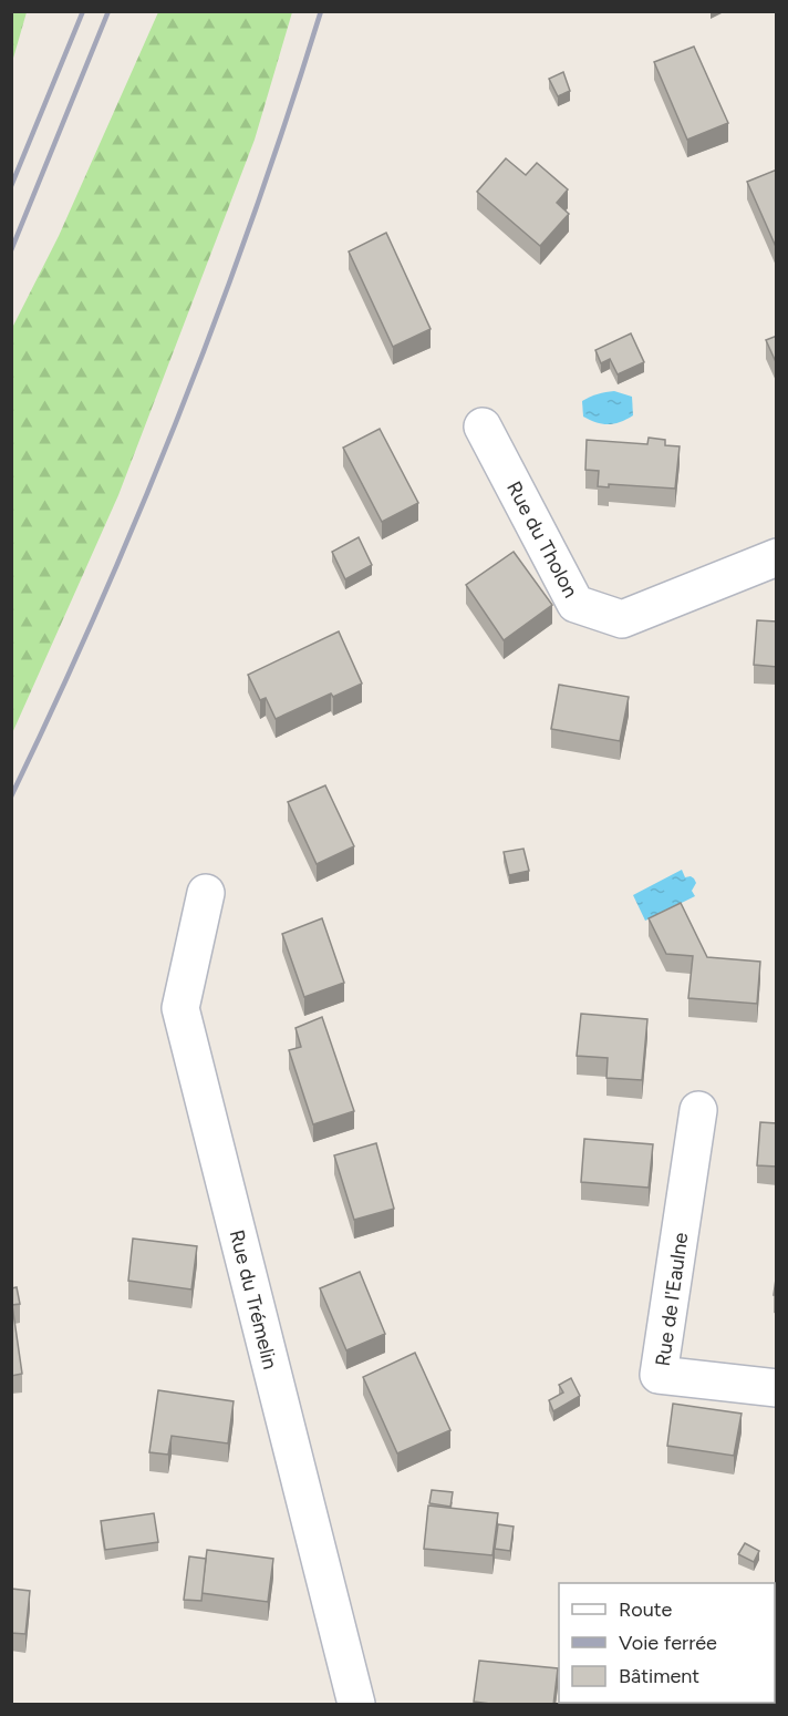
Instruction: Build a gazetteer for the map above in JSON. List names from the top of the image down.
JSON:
{
  "streets": {
    "street": ["Rue du Tholon", "Rue du Trémelin", "Rue de l'Eaulne"]
  },
  "legend": ["Route", "Voie ferrée", "Bâtiment"]
}
